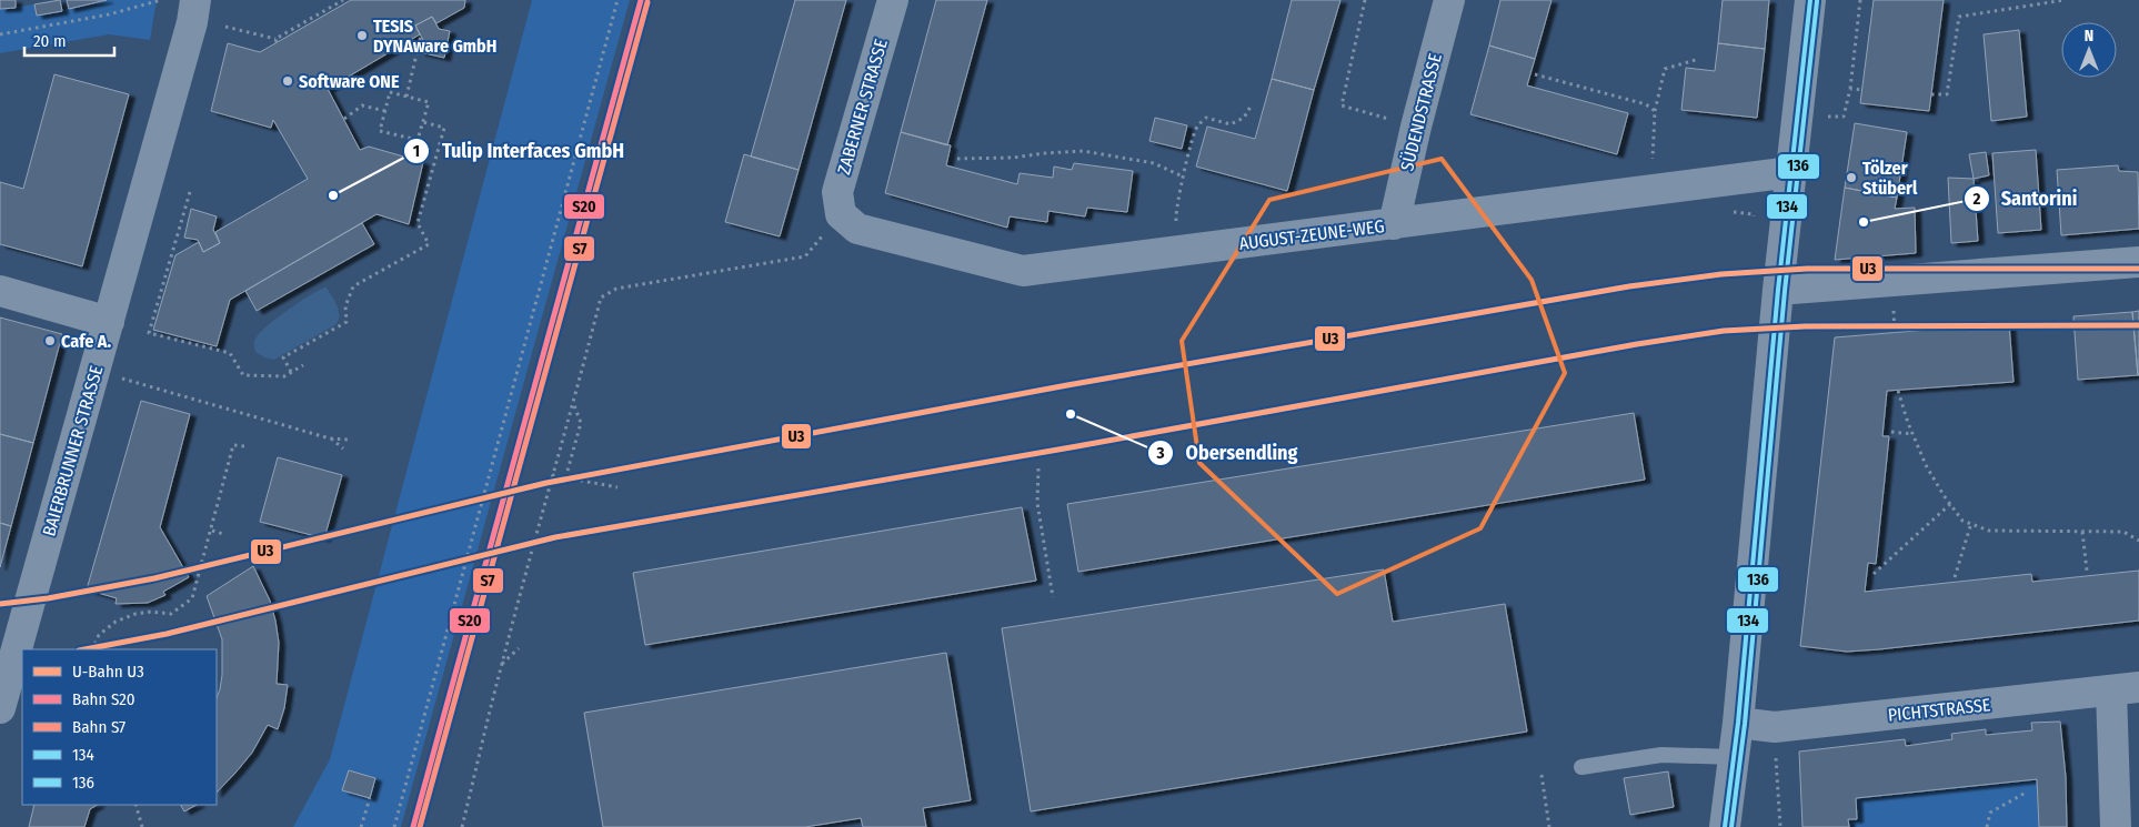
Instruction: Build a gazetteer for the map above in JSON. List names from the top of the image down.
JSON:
{
  "streets": {
    "street": [
      "ZABERNER STRASSE",
      "SÜDENDSTRASSE",
      "AUGUST-ZEUNE-WEG",
      "BAIERBRUNNER STRASSE",
      "PICHTSTRASSE"
    ]
  },
  "crossings": [
    ["ZABERNER STRASSE", "AUGUST-ZEUNE-WEG"],
    ["SÜDENDSTRASSE", "AUGUST-ZEUNE-WEG"]
  ],
  "places": [
    "TESIS DYNAware GmbH",
    "Software ONE",
    "Tölzer Stüberl",
    "Tulip Interfaces GmbH",
    "Santorini",
    "Cafe A.",
    "Obersendling"
  ],
  "lines": [
    "rail line S20",
    "transit line 134",
    "transit line 136",
    "rail line S7",
    "metro line U3"
  ],
  "legend": [
    "U-Bahn U3",
    "Bahn S20",
    "Bahn S7",
    "134",
    "136"
  ],
  "scale_bar": "20 m",
  "north": "top"
}
